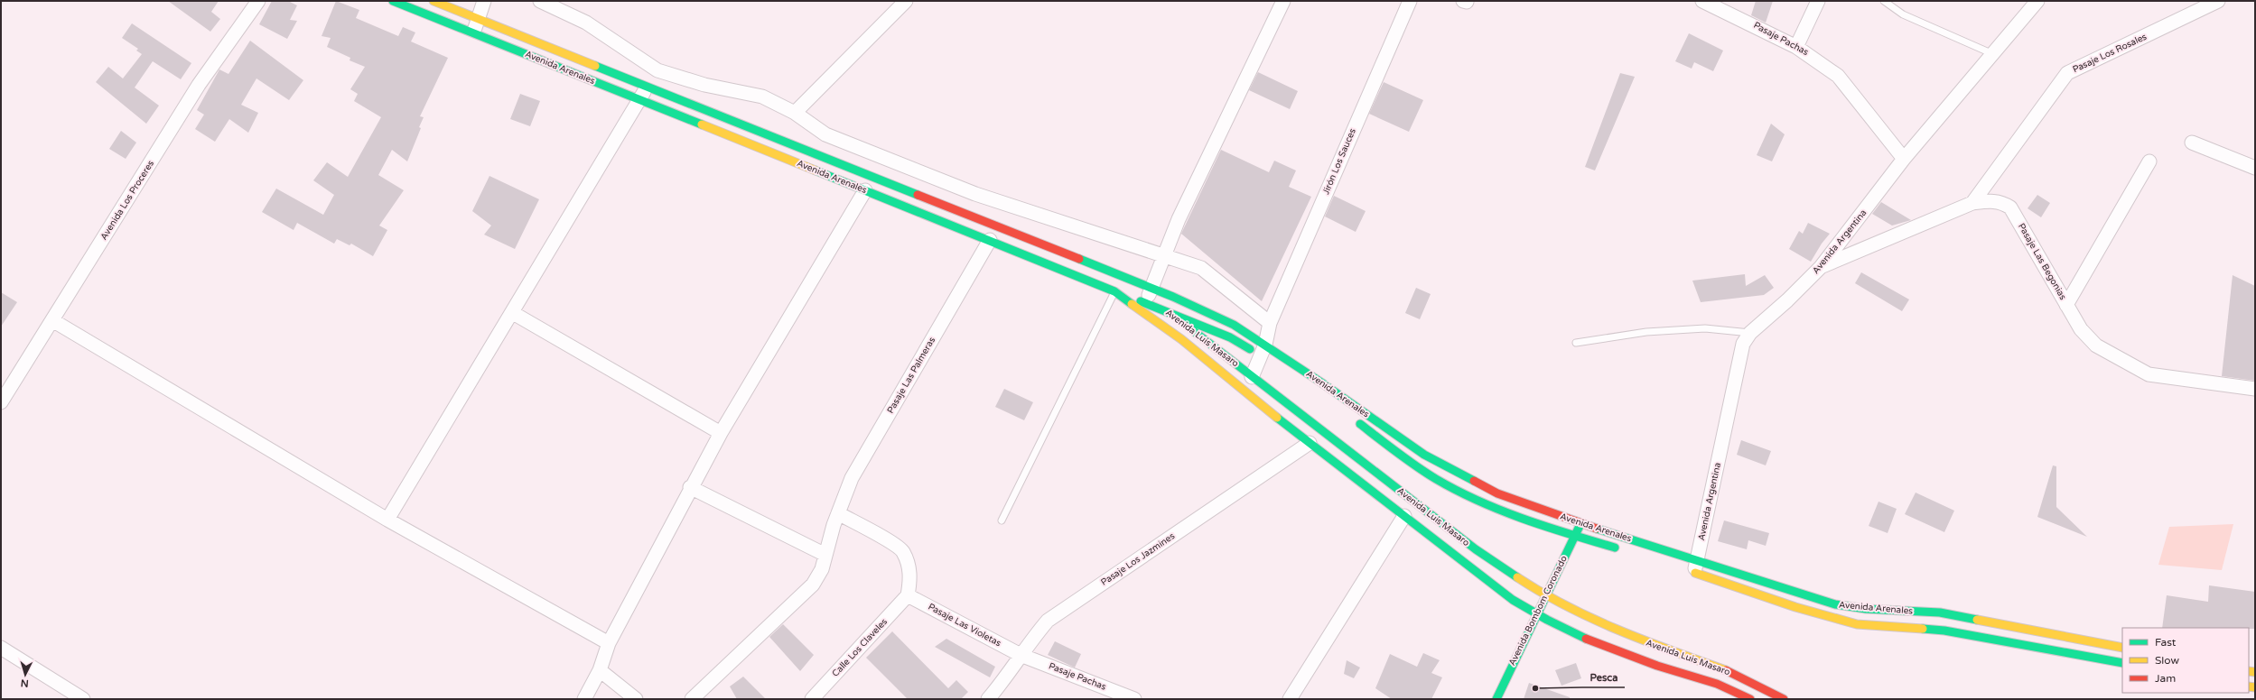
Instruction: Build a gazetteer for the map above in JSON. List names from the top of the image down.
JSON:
{
  "streets": {
    "main road": ["Avenida Arenales", "Avenida Luis Masaro", "Avenida Bombom Coronado"],
    "street": [
      "Pasaje Pachas",
      "Pasaje Los Rosales",
      "Jirón Los Sauces",
      "Avenida Los Proceres",
      "Avenida Argentina",
      "Pasaje Las Begonias",
      "Pasaje Las Palmeras",
      "Pasaje Los Jazmines",
      "Pasaje Las Violetas",
      "Calle Los Claveles"
    ]
  },
  "crossings": [
    ["Pasaje Pachas", "Avenida Argentina"],
    ["Pasaje Pachas", "Pasaje Los Jazmines"],
    ["Pasaje Pachas", "Pasaje Las Violetas"],
    ["Pasaje Los Rosales", "Pasaje Las Begonias"],
    ["Avenida Arenales", "Jirón Los Sauces"],
    ["Avenida Arenales", "Avenida Argentina"],
    ["Avenida Arenales", "Avenida Luis Masaro"],
    ["Avenida Arenales", "Pasaje Las Palmeras"],
    ["Avenida Arenales", "Avenida Bombom Coronado"],
    ["Avenida Argentina", "Pasaje Las Begonias"],
    ["Avenida Luis Masaro", "Pasaje Los Jazmines"],
    ["Avenida Luis Masaro", "Avenida Bombom Coronado"],
    ["Pasaje Los Jazmines", "Pasaje Las Violetas"],
    ["Pasaje Las Violetas", "Calle Los Claveles"]
  ],
  "places": ["Pesca"],
  "legend": ["Fast", "Slow", "Jam"],
  "north": "bottom"
}
